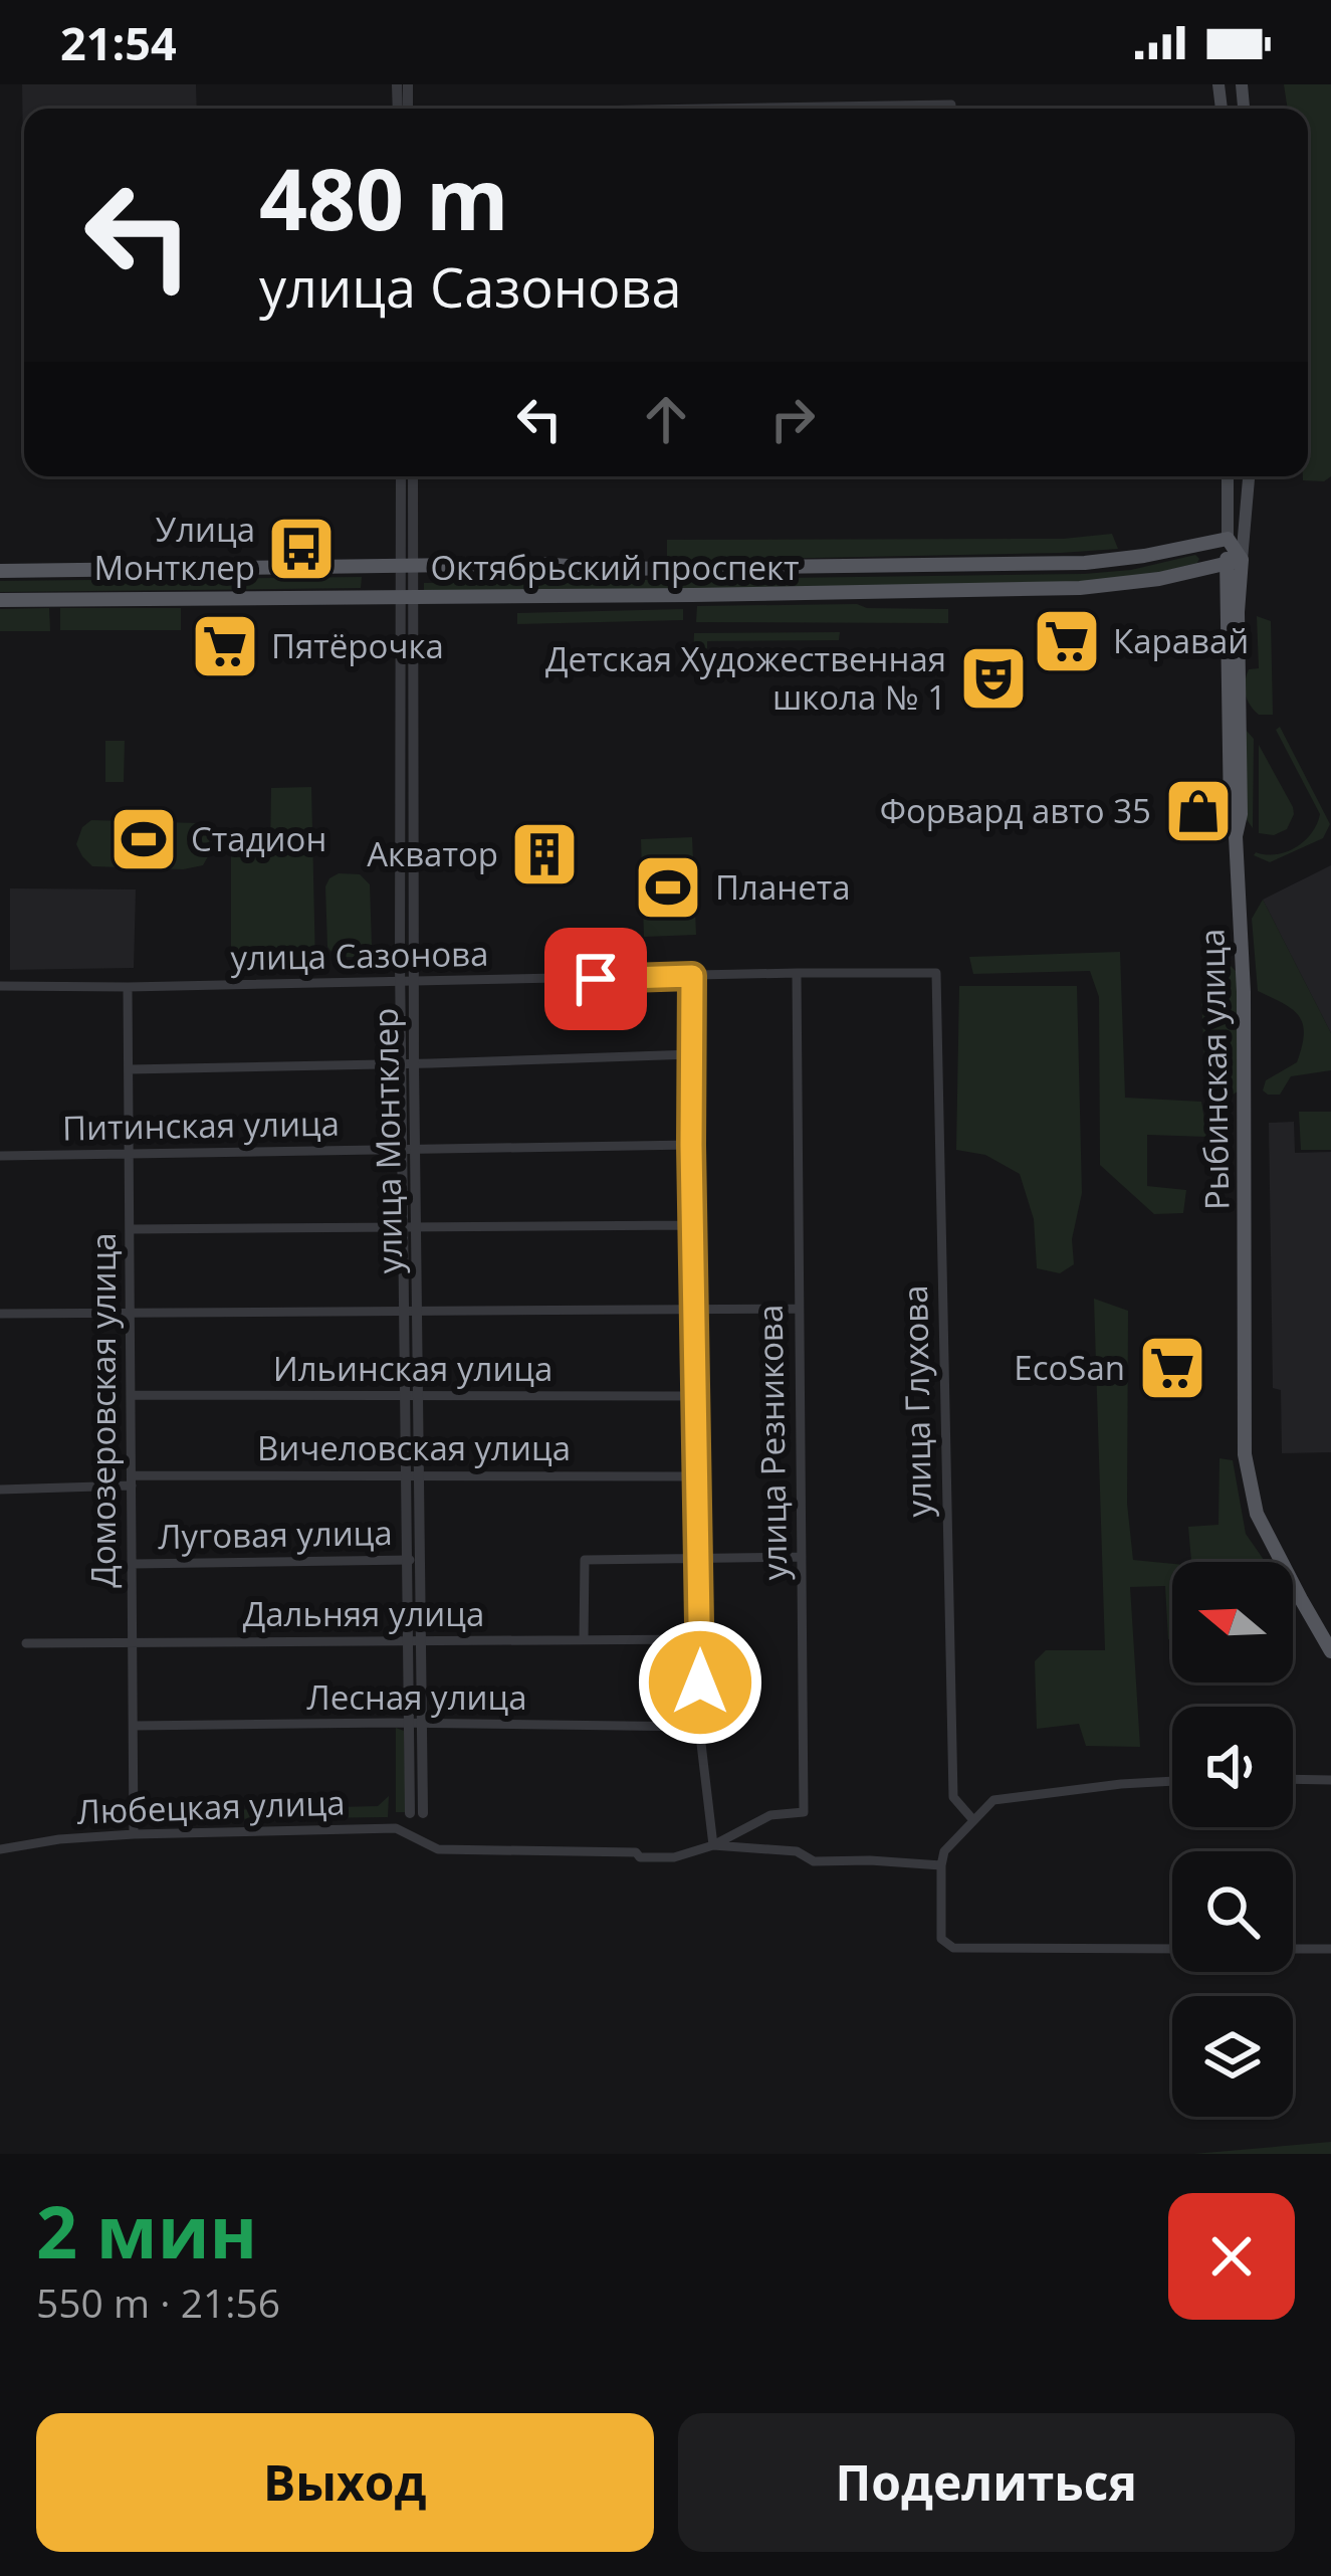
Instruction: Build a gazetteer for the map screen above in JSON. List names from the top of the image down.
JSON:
{
  "streets": {
    "main road": ["Октябрьский проспект", "Рыбинская улица"],
    "street": [
      "улица Сазонова",
      "Питинская улица",
      "улица Монтклер",
      "Ильинская улица",
      "улица Глухова",
      "Домозеровская улица",
      "улица Резникова",
      "Вичеловская улица",
      "Луговая улица",
      "Дальняя улица",
      "Лесная улица",
      "Любецкая улица"
    ]
  },
  "crossings": [
    ["Октябрьский проспект", "Рыбинская улица"],
    ["Октябрьский проспект", "улица Монтклер"],
    ["улица Сазонова", "улица Монтклер"],
    ["улица Сазонова", "улица Глухова"],
    ["улица Сазонова", "Домозеровская улица"],
    ["улица Сазонова", "улица Резникова"],
    ["Питинская улица", "улица Монтклер"],
    ["Питинская улица", "Домозеровская улица"],
    ["улица Монтклер", "Ильинская улица"],
    ["улица Монтклер", "Вичеловская улица"],
    ["улица Монтклер", "Луговая улица"],
    ["улица Монтклер", "Дальняя улица"],
    ["улица Монтклер", "Лесная улица"],
    ["Ильинская улица", "Домозеровская улица"],
    ["Домозеровская улица", "Вичеловская улица"],
    ["Домозеровская улица", "Луговая улица"],
    ["Домозеровская улица", "Дальняя улица"],
    ["Домозеровская улица", "Лесная улица"],
    ["Домозеровская улица", "Любецкая улица"],
    ["улица Резникова", "Любецкая улица"]
  ],
  "places": {
    "bus stop": ["Улица Монтклер"],
    "supermarket": ["Каравай", "Пятёрочка", "EcoSan"],
    "theatre": ["Детская Художественная школа № 1"],
    "shop": ["Форвард авто 35"],
    "sports": ["Стадион", "Планета"],
    "building": ["Акватор"]
  },
  "north": "left",
  "page": {
    "status": "21:54",
    "turn": ["480 m", "улица Сазонова"],
    "heading": ["2 мин", "550 m · 21:56"],
    "buttons": ["Выход", "Поделиться"]
  }
}
